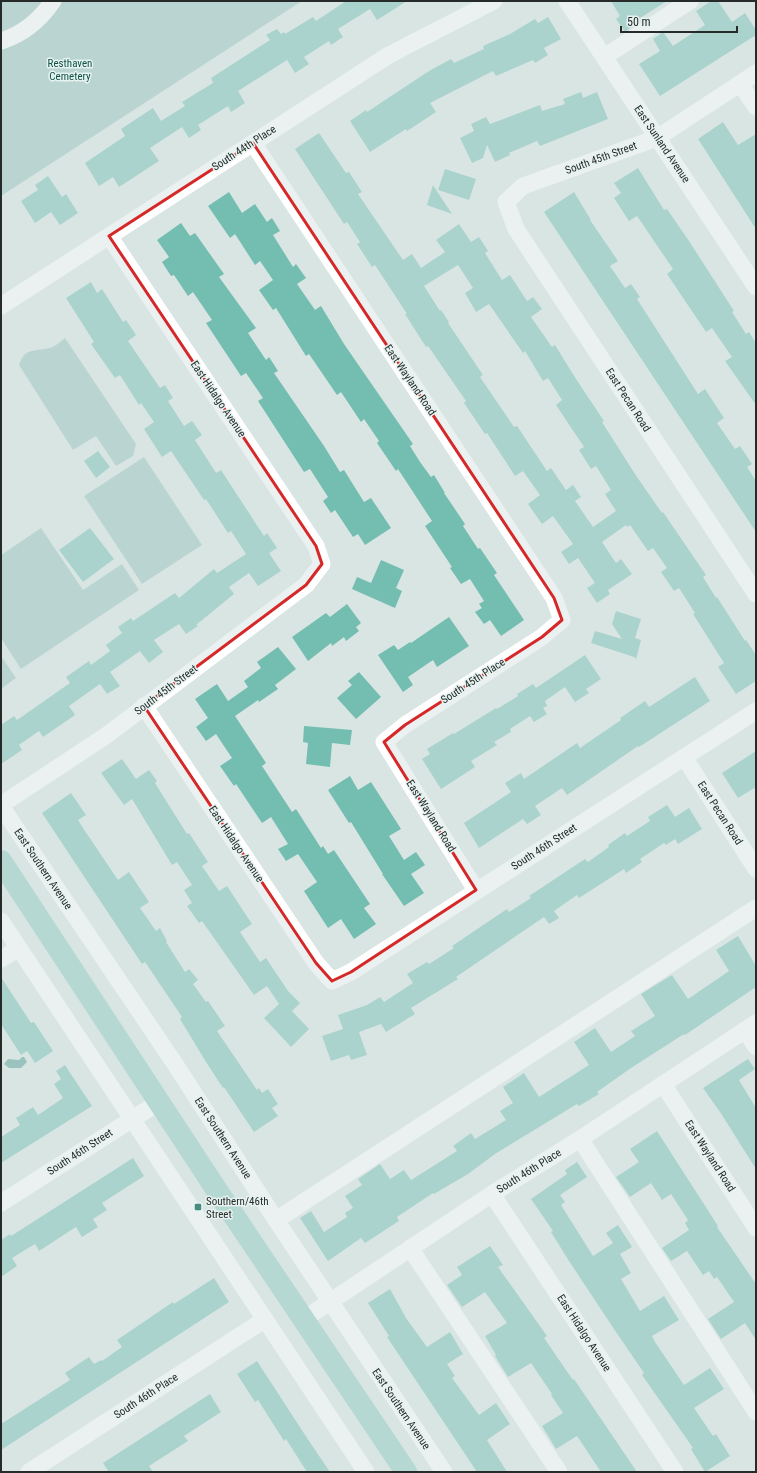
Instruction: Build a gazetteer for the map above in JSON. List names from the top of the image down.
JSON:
{
  "streets": {
    "street": [
      "East Sunland Avenue",
      "South 44th Place",
      "South 45th Street",
      "East Wayland Road",
      "East Hidalgo Avenue",
      "East Pecan Road",
      "South 45th Place",
      "South 46th Street",
      "East Southern Avenue",
      "South 46th Place"
    ]
  },
  "crossings": [
    ["East Sunland Avenue", "South 45th Street"],
    ["South 44th Place", "East Wayland Road"],
    ["South 44th Place", "East Hidalgo Avenue"],
    ["South 45th Street", "East Hidalgo Avenue"],
    ["South 45th Street", "East Pecan Road"],
    ["South 45th Street", "East Southern Avenue"],
    ["East Wayland Road", "South 45th Place"],
    ["East Wayland Road", "South 46th Street"],
    ["East Wayland Road", "South 46th Place"],
    ["East Hidalgo Avenue", "South 46th Street"],
    ["East Hidalgo Avenue", "South 46th Place"],
    ["East Pecan Road", "South 46th Street"],
    ["East Southern Avenue", "South 46th Place"]
  ],
  "parks": ["Resthaven Cemetery"],
  "places": {
    "transit": ["Southern/46th Street"]
  },
  "scale_bar": "50 m"
}
